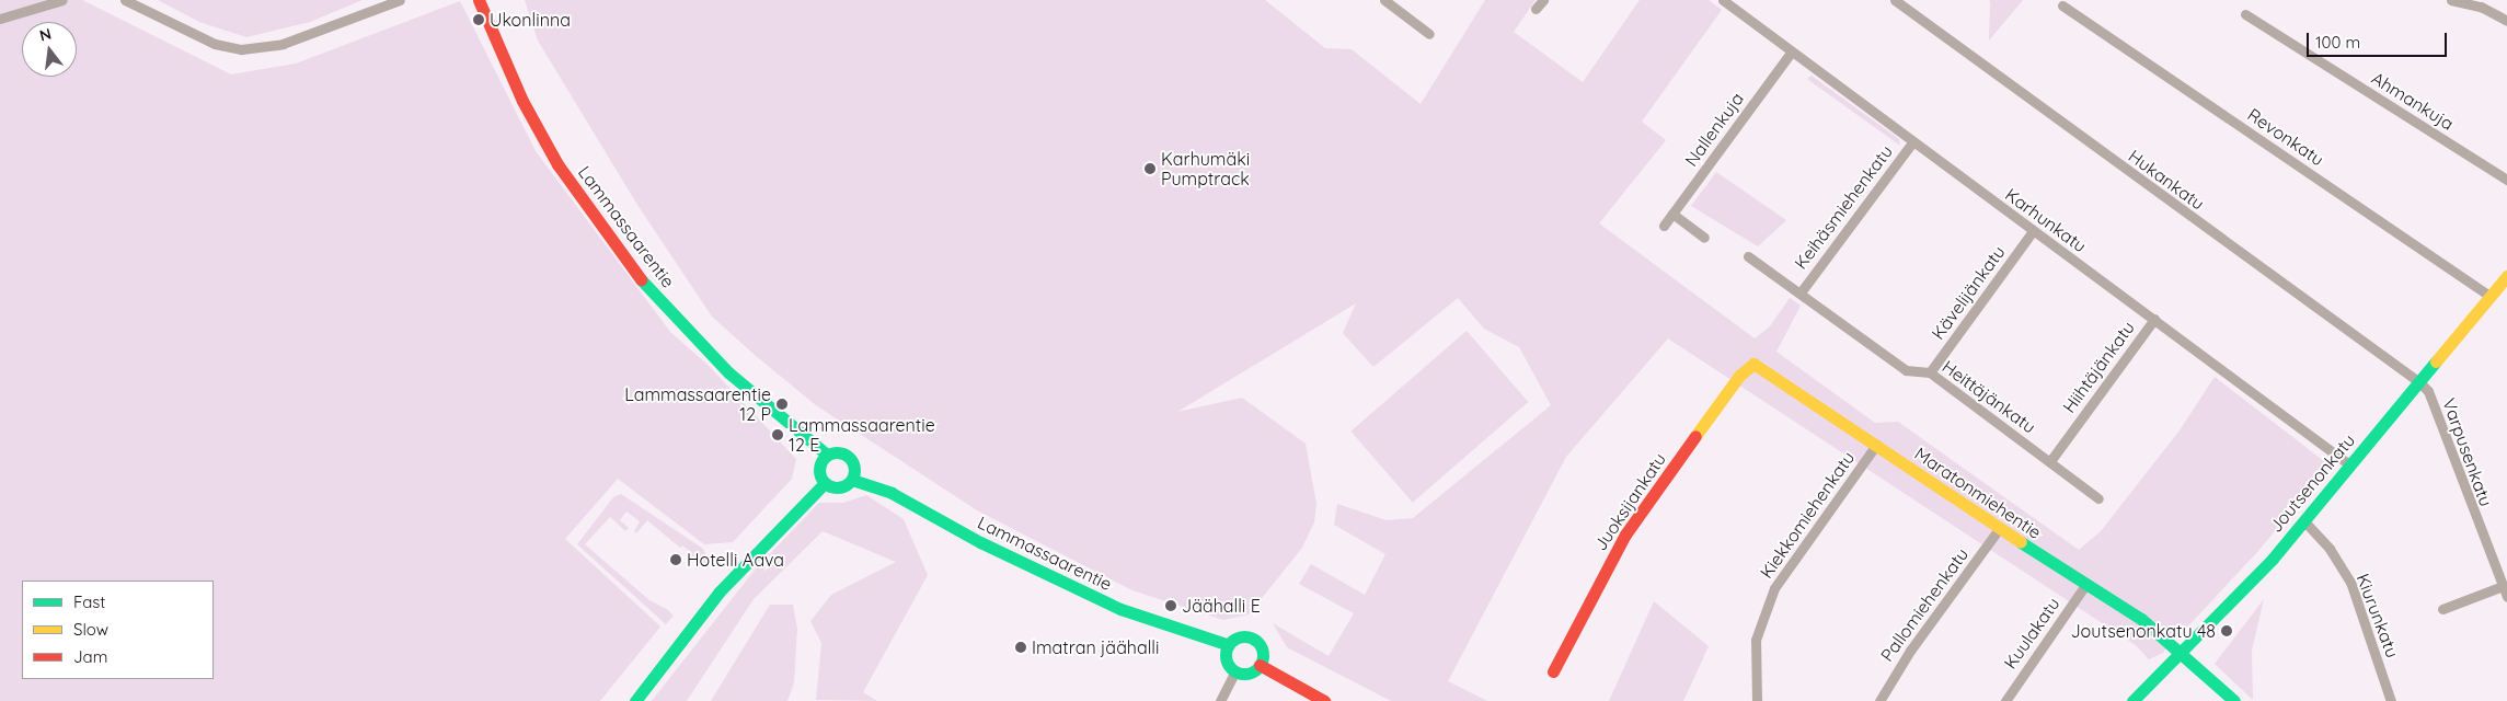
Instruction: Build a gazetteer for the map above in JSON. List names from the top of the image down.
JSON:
{
  "streets": {
    "street": [
      "Ahmankuja",
      "Nallenkuja",
      "Revonkatu",
      "Hukankatu",
      "Keihäsmiehenkatu",
      "Karhunkatu",
      "Lammassaarentie",
      "Kävelijänkatu",
      "Hiihtäjänkatu",
      "Heittäjänkatu",
      "Varpusenkatu",
      "Joutsenonkatu",
      "Maratonmiehentie",
      "Juoksijankatu",
      "Kiekkomiehenkatu",
      "Pallomiehenkatu",
      "Kiurunkatu",
      "Kuulakatu"
    ]
  },
  "crossings": [
    ["Nallenkuja", "Karhunkatu"],
    ["Revonkatu", "Joutsenonkatu"],
    ["Hukankatu", "Varpusenkatu"],
    ["Hukankatu", "Joutsenonkatu"],
    ["Keihäsmiehenkatu", "Karhunkatu"],
    ["Keihäsmiehenkatu", "Heittäjänkatu"],
    ["Karhunkatu", "Kävelijänkatu"],
    ["Karhunkatu", "Hiihtäjänkatu"],
    ["Karhunkatu", "Joutsenonkatu"],
    ["Kävelijänkatu", "Heittäjänkatu"],
    ["Hiihtäjänkatu", "Heittäjänkatu"],
    ["Varpusenkatu", "Joutsenonkatu"],
    ["Joutsenonkatu", "Maratonmiehentie"],
    ["Joutsenonkatu", "Kiurunkatu"],
    ["Maratonmiehentie", "Juoksijankatu"],
    ["Maratonmiehentie", "Kiekkomiehenkatu"],
    ["Maratonmiehentie", "Pallomiehenkatu"],
    ["Maratonmiehentie", "Kuulakatu"]
  ],
  "places": [
    "Ukonlinna",
    "Karhumäki Pumptrack",
    "Lammassaarentie 12 P",
    "Lammassaarentie 12 E",
    "Hotelli Aava",
    "Jäähalli E",
    "Joutsenonkatu 48",
    "Imatran jäähalli"
  ],
  "legend": ["Fast", "Slow", "Jam"],
  "scale_bar": "100 m",
  "north": "top"
}
